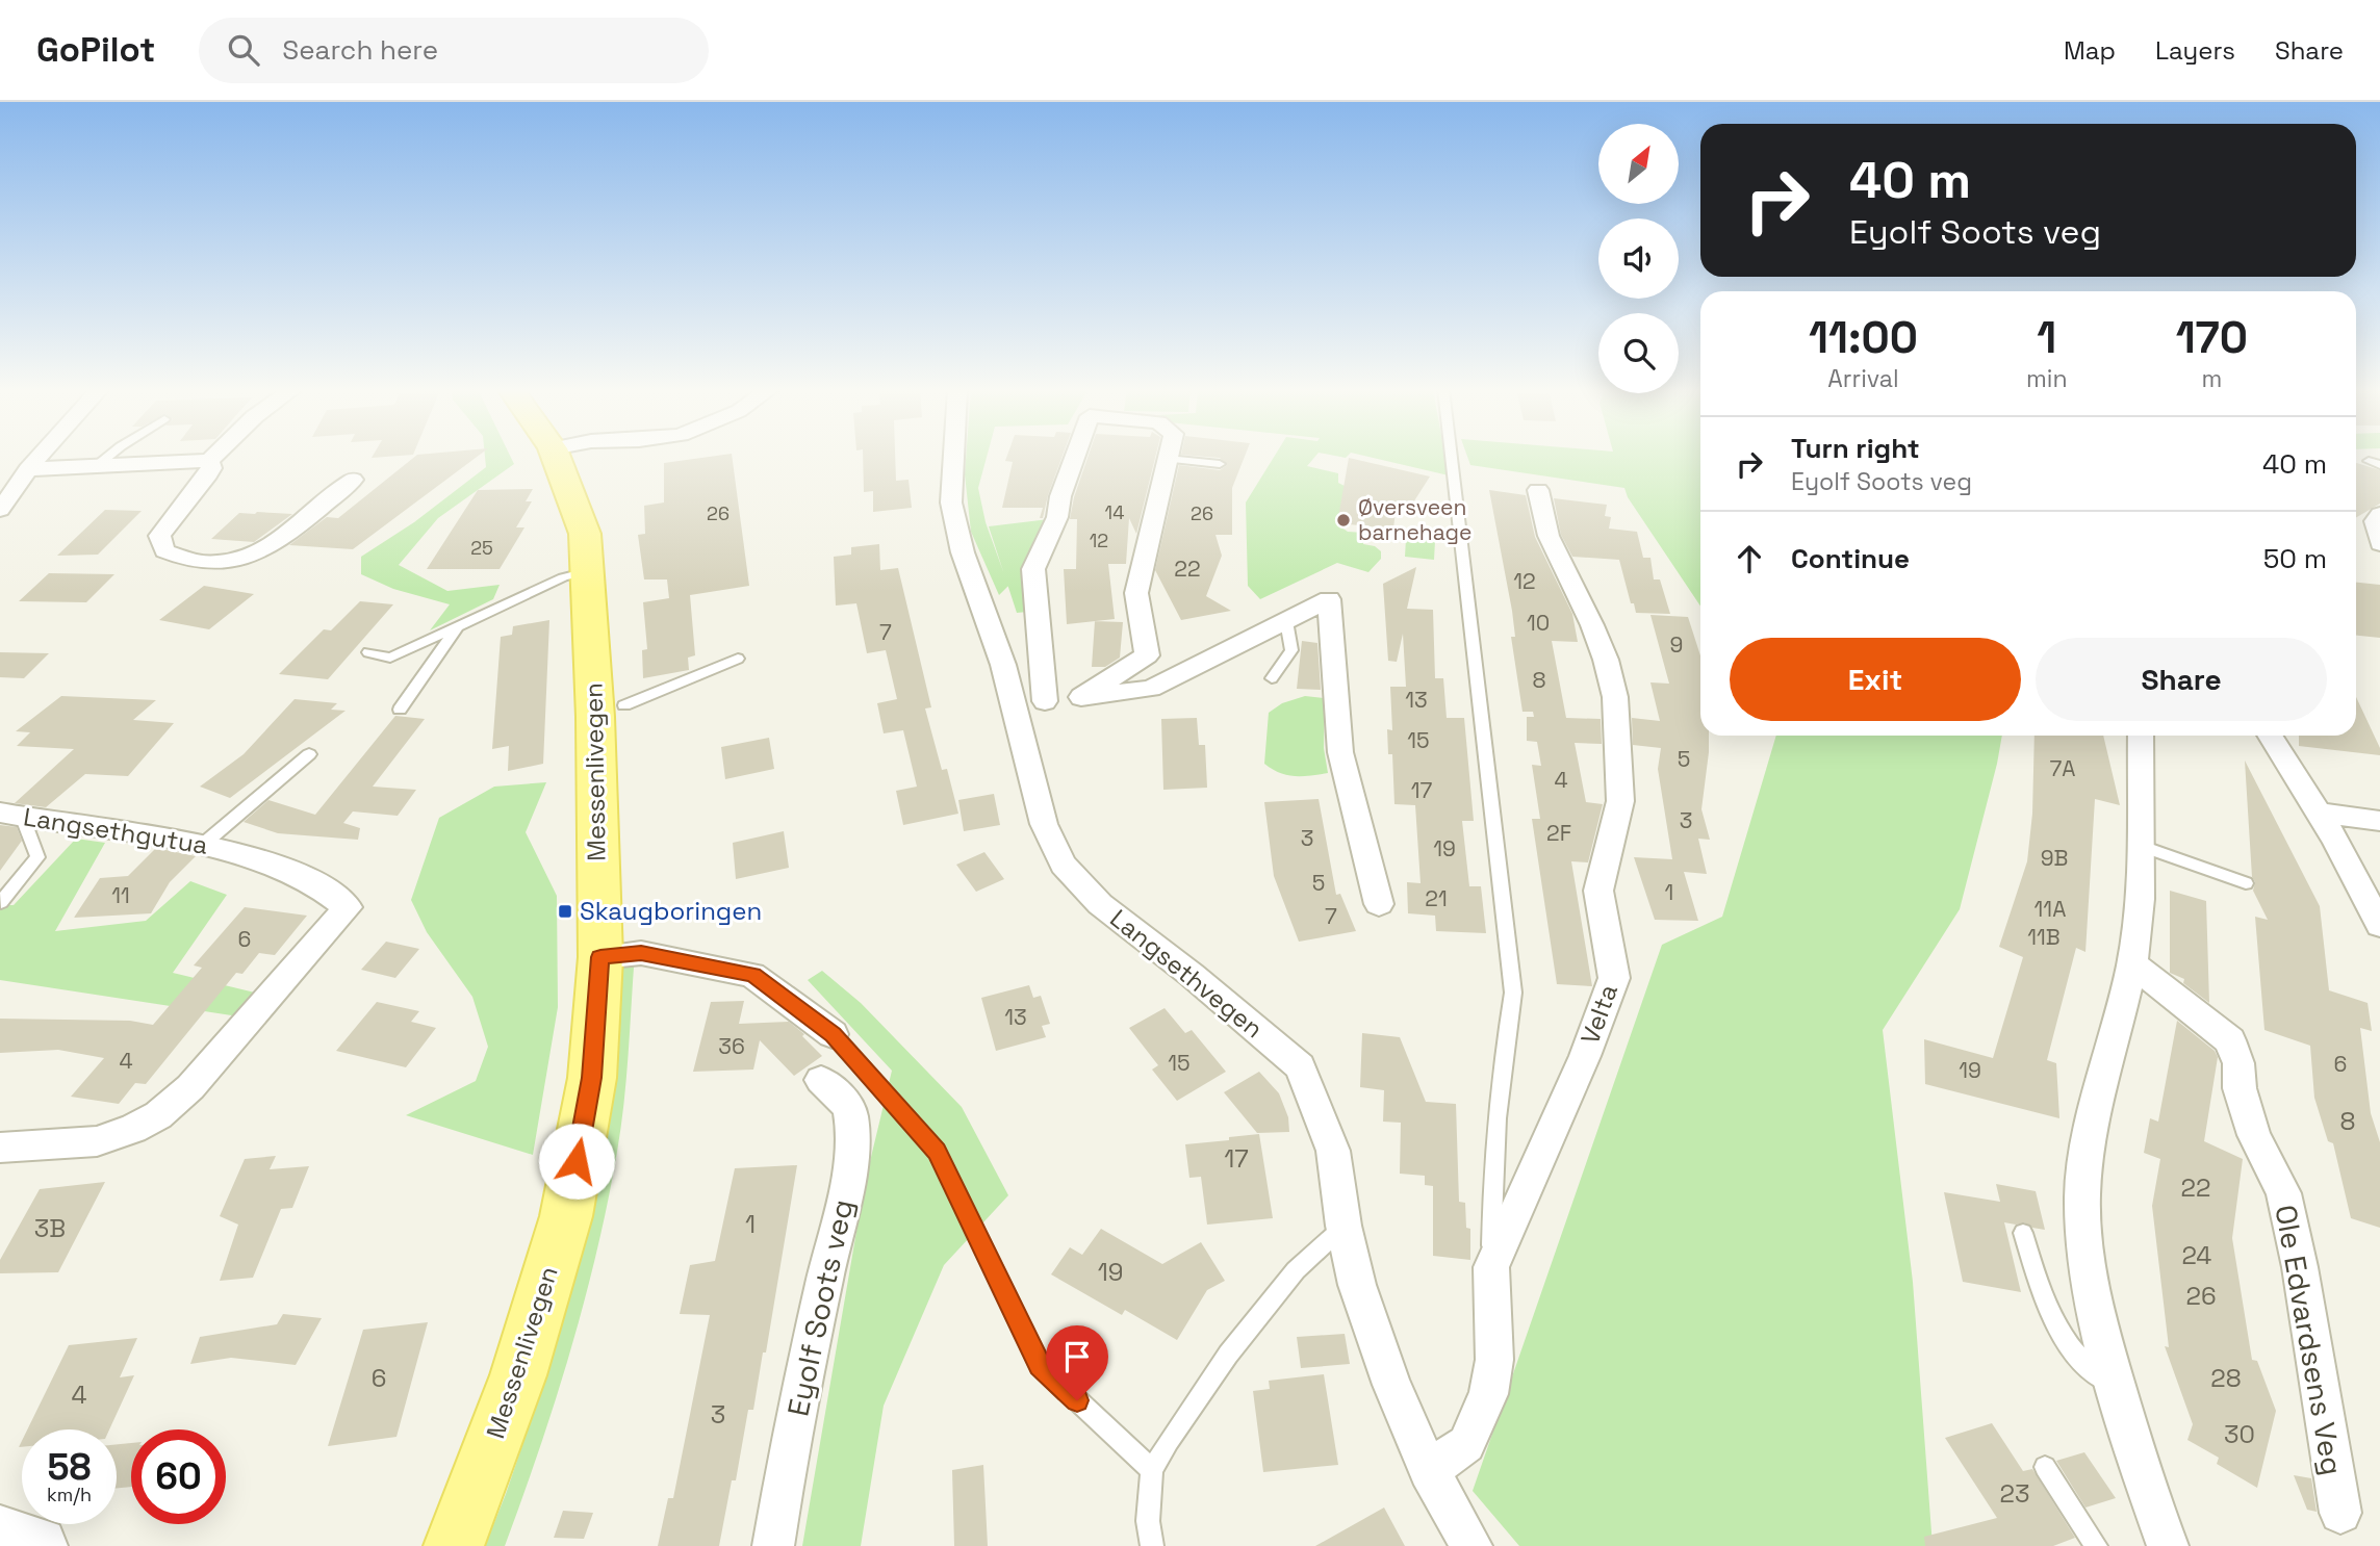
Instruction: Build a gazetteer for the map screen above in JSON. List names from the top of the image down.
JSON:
{
  "streets": {
    "main road": ["Messenlivegen"],
    "street": [
      "Langsethgutua",
      "Langsethvegen",
      "Velta",
      "Eyolf Soots veg",
      "Ole Edvardsens Veg"
    ]
  },
  "crossings": [
    ["Langsethvegen", "Velta"]
  ],
  "places": {
    "other": ["Øversveen barnehage"],
    "transit": ["Skaugboringen"]
  },
  "house_numbers": [
    "14",
    "26",
    "26",
    "12",
    "25",
    "22",
    "12",
    "10",
    "7",
    "9",
    "8",
    "13",
    "15",
    "5",
    "7A",
    "4",
    "17",
    "3",
    "2F",
    "3",
    "19",
    "9B",
    "5",
    "1",
    "11",
    "21",
    "11A",
    "7",
    "11B",
    "6",
    "13",
    "36",
    "4",
    "15",
    "6",
    "19",
    "8",
    "17",
    "22",
    "1",
    "3B",
    "24",
    "19",
    "26",
    "6",
    "28",
    "4",
    "3",
    "30",
    "23"
  ],
  "north": "top right",
  "page": {
    "header": "GoPilot",
    "search": "Search here",
    "nav": ["Map", "Layers", "Share"],
    "turn": ["40 m", "Eyolf Soots veg"],
    "eta": [
      "11:00",
      "Arrival",
      "1",
      "min",
      "170",
      "m"
    ],
    "list": [
      {
        "name": "Turn right",
        "note": "Eyolf Soots veg",
        "value": "40 m"
      },
      {
        "name": "Continue",
        "value": "50 m"
      }
    ],
    "buttons": ["Exit", "Share"],
    "speed": "58 km/h",
    "limit": "60"
  }
}
